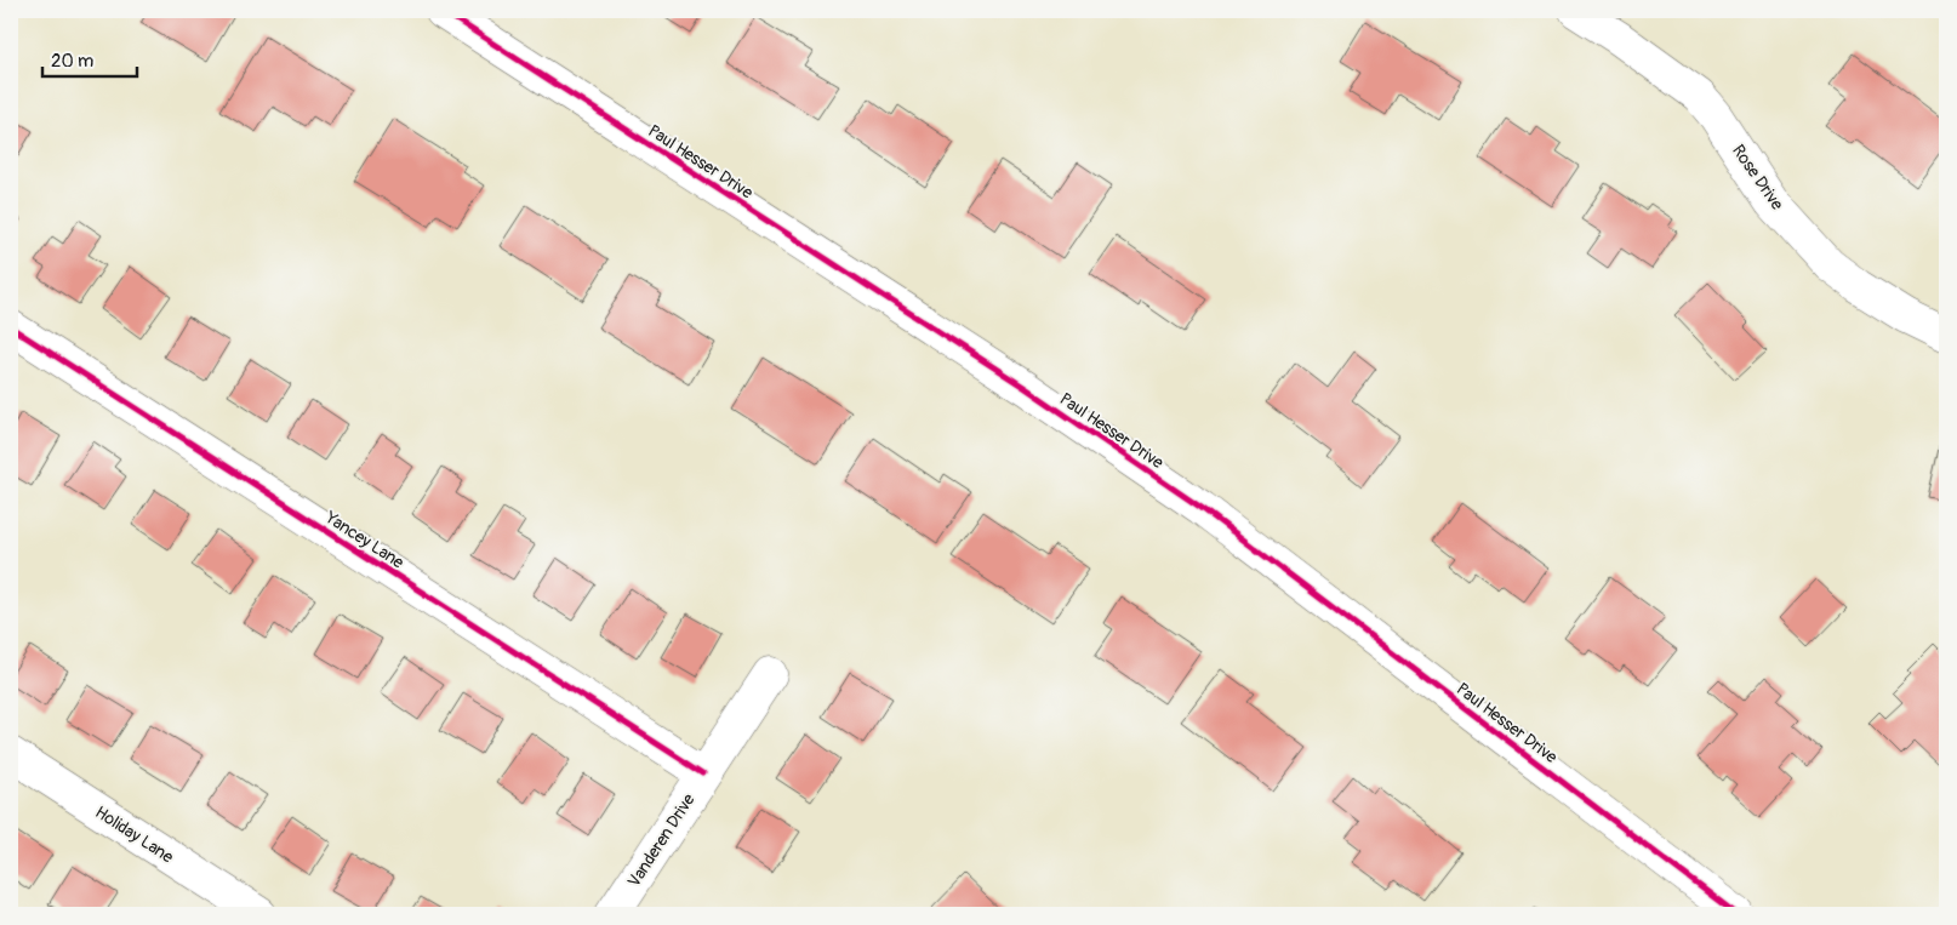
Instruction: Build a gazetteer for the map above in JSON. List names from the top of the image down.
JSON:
{
  "streets": {
    "street": [
      "Paul Hesser Drive",
      "Rose Drive",
      "Yancey Lane",
      "Holiday Lane",
      "Vanderen Drive"
    ]
  },
  "crossings": [
    ["Yancey Lane", "Vanderen Drive"]
  ],
  "scale_bar": "20 m"
}
